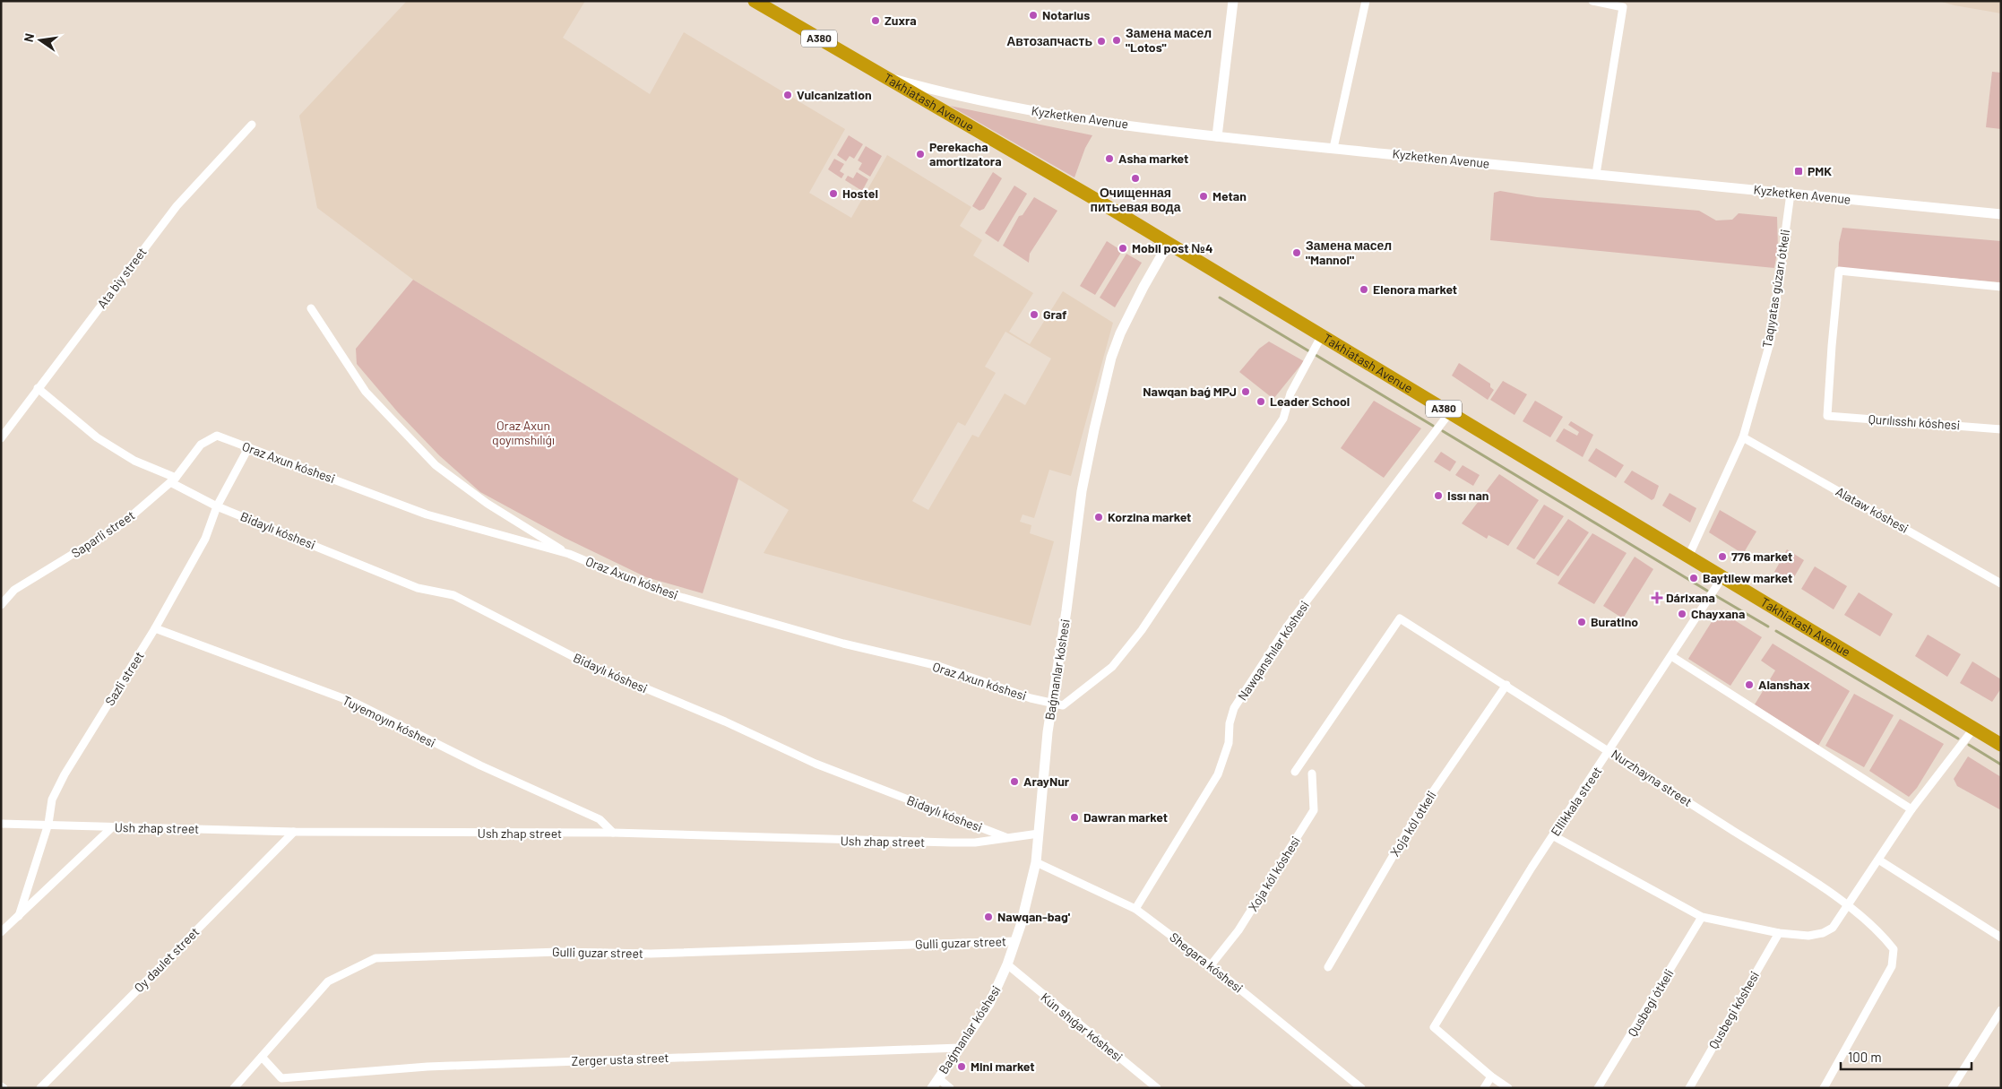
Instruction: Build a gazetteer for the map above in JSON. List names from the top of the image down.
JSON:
{
  "streets": {
    "highway": ["A380", "Takhiatash Avenue"],
    "street": [
      "Kyzketken Avenue",
      "Ata biy street",
      "Taqıyatas gúzarı ótkeli",
      "Qurılısshı kóshesi",
      "Oraz Axun kóshesi",
      "Alataw kóshesi",
      "Bidaylı kóshesi",
      "Saparli street",
      "Nawqanshılar kóshesi",
      "Baǵmanlar kóshesi",
      "Sazli street",
      "Tuyemoyın kóshesi",
      "Nurzhayna street",
      "Ellikkala street",
      "Xoja kól ótkeli",
      "Ush zhap street",
      "Xoja kól kóshesi",
      "Gulli guzar street",
      "Oy daulet street",
      "Shegara kóshesi",
      "Qusbegi ótkeli",
      "Qusbegi kóshesi",
      "Kún shıǵar kóshesi",
      "Zerger usta street"
    ]
  },
  "crossings": [
    ["Takhiatash Avenue", "Kyzketken Avenue"],
    ["Takhiatash Avenue", "Taqıyatas gúzarı ótkeli"],
    ["Takhiatash Avenue", "Nawqanshılar kóshesi"],
    ["Takhiatash Avenue", "Baǵmanlar kóshesi"],
    ["Takhiatash Avenue", "Ellikkala street"],
    ["Kyzketken Avenue", "Taqıyatas gúzarı ótkeli"],
    ["Ata biy street", "Bidaylı kóshesi"],
    ["Taqıyatas gúzarı ótkeli", "Alataw kóshesi"],
    ["Oraz Axun kóshesi", "Saparli street"],
    ["Oraz Axun kóshesi", "Baǵmanlar kóshesi"],
    ["Oraz Axun kóshesi", "Sazli street"],
    ["Bidaylı kóshesi", "Saparli street"],
    ["Bidaylı kóshesi", "Sazli street"],
    ["Bidaylı kóshesi", "Ush zhap street"],
    ["Nawqanshılar kóshesi", "Shegara kóshesi"],
    ["Baǵmanlar kóshesi", "Ush zhap street"],
    ["Baǵmanlar kóshesi", "Gulli guzar street"],
    ["Baǵmanlar kóshesi", "Shegara kóshesi"],
    ["Baǵmanlar kóshesi", "Kún shıǵar kóshesi"],
    ["Baǵmanlar kóshesi", "Zerger usta street"],
    ["Sazli street", "Tuyemoyın kóshesi"],
    ["Sazli street", "Ush zhap street"],
    ["Tuyemoyın kóshesi", "Ush zhap street"],
    ["Nurzhayna street", "Ellikkala street"],
    ["Nurzhayna street", "Xoja kól ótkeli"],
    ["Ush zhap street", "Oy daulet street"],
    ["Xoja kól kóshesi", "Shegara kóshesi"],
    ["Gulli guzar street", "Zerger usta street"]
  ],
  "parks": ["Oraz Axun qoyımshılıǵı"],
  "places": {
    "other": [
      "Notarius",
      "Zuxra",
      "Замена масел \"Lotos\"",
      "Автозапчасть",
      "Vulcanization",
      "Perekacha amortizatora",
      "Asha market",
      "Очищенная питьевая вода",
      "Hostel",
      "Metan",
      "Mobil post №4",
      "Замена масел \"Mannol\"",
      "Elenora market",
      "Graf",
      "Nawqan baǵ MPJ",
      "Leader School",
      "Issı nan",
      "Korzina market",
      "776 market",
      "Baytilew market",
      "Chayxana",
      "Buratino",
      "Alanshax",
      "ArayNur",
      "Dawran market",
      "Nawqan-bag'",
      "Mini market"
    ],
    "transit": ["PMK"],
    "health": ["Dárixana"]
  },
  "scale_bar": "100 m",
  "north": "left"
}
